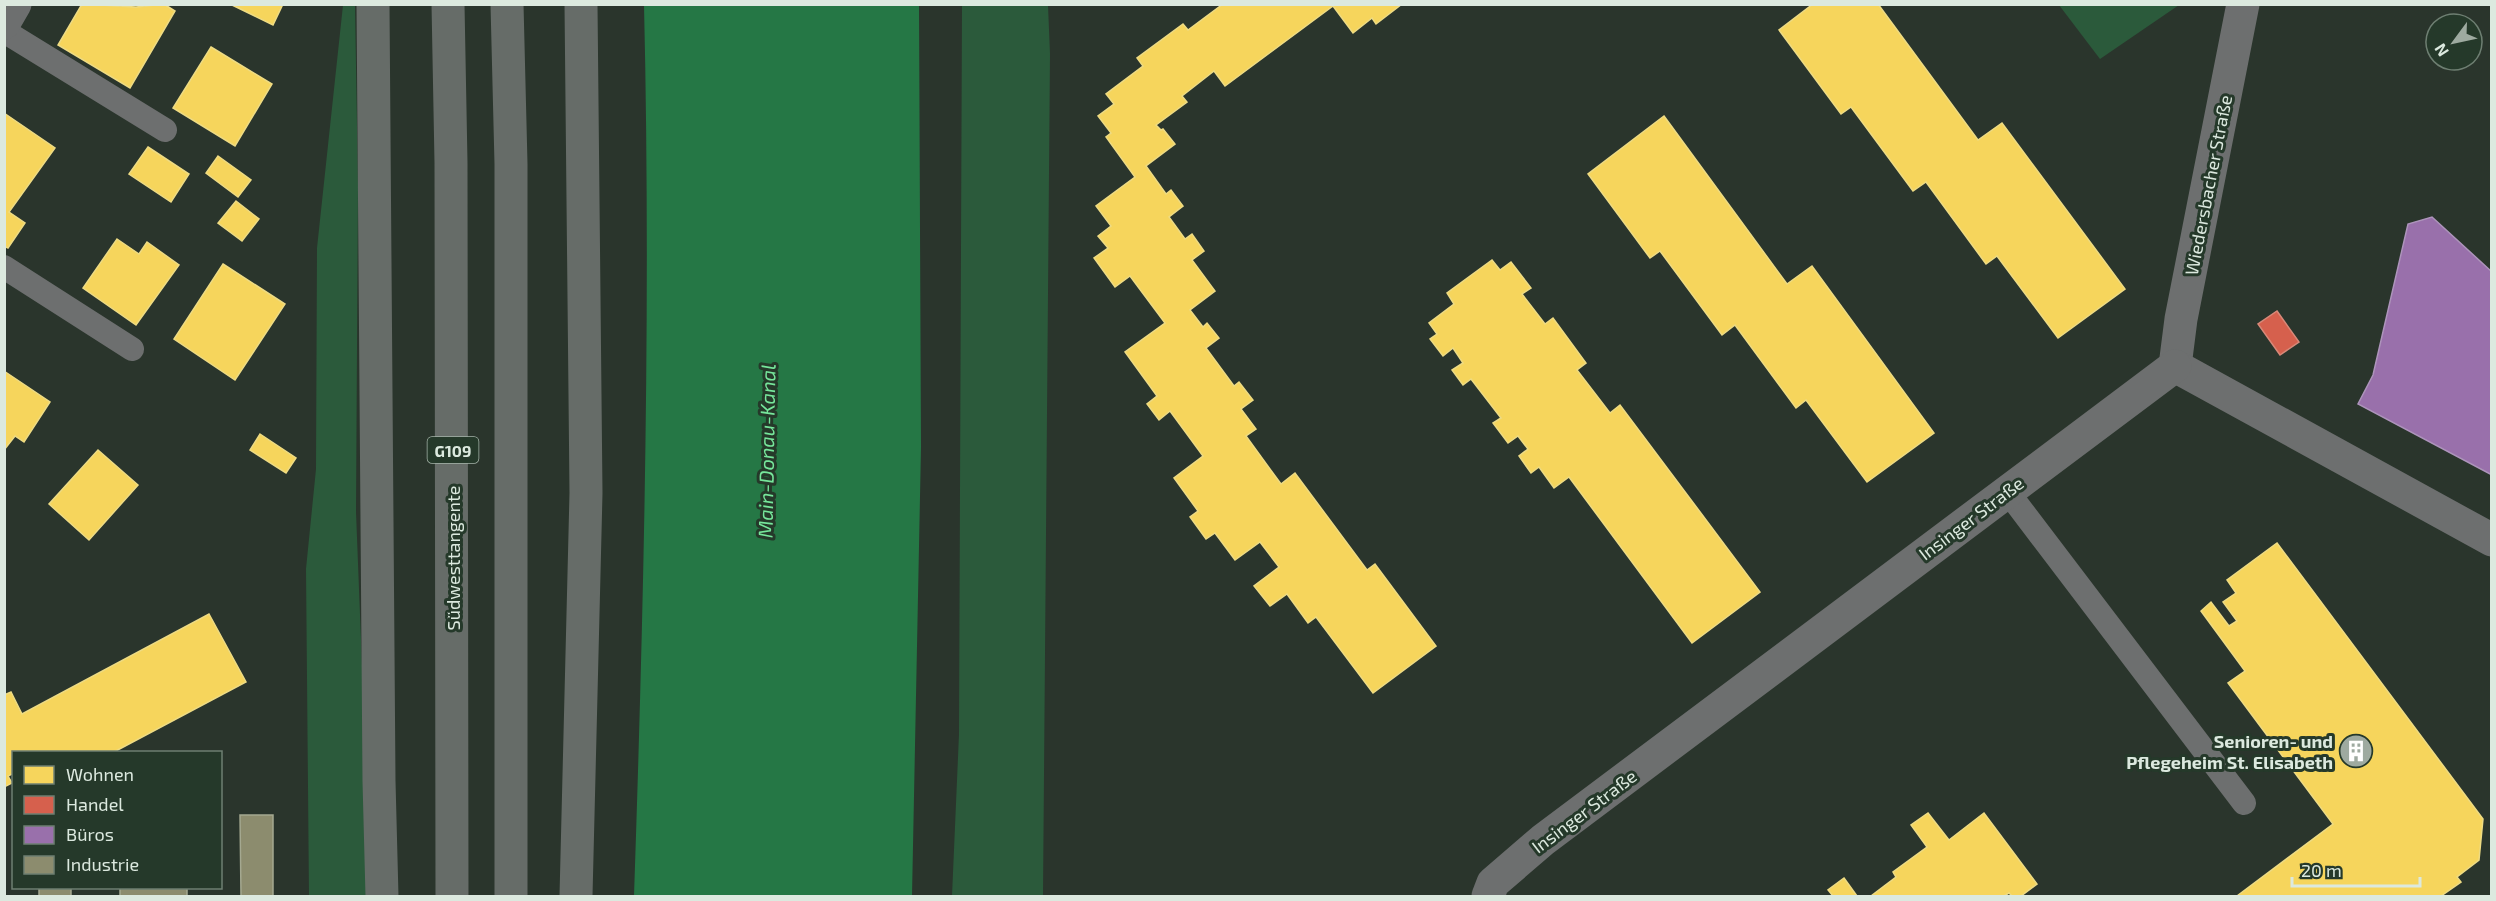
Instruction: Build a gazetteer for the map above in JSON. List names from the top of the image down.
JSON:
{
  "streets": {
    "highway": ["G109", "Südwesttangente"],
    "street": ["Wiedersbacher Straße", "Insinger Straße"]
  },
  "crossings": [
    ["Wiedersbacher Straße", "Insinger Straße"]
  ],
  "water": ["Main-Donau-Kanal"],
  "places": {
    "building": ["Senioren- und Pflegeheim St. Elisabeth"]
  },
  "legend": [
    "Wohnen",
    "Handel",
    "Büros",
    "Industrie"
  ],
  "scale_bar": "20 m",
  "north": "bottom left"
}
